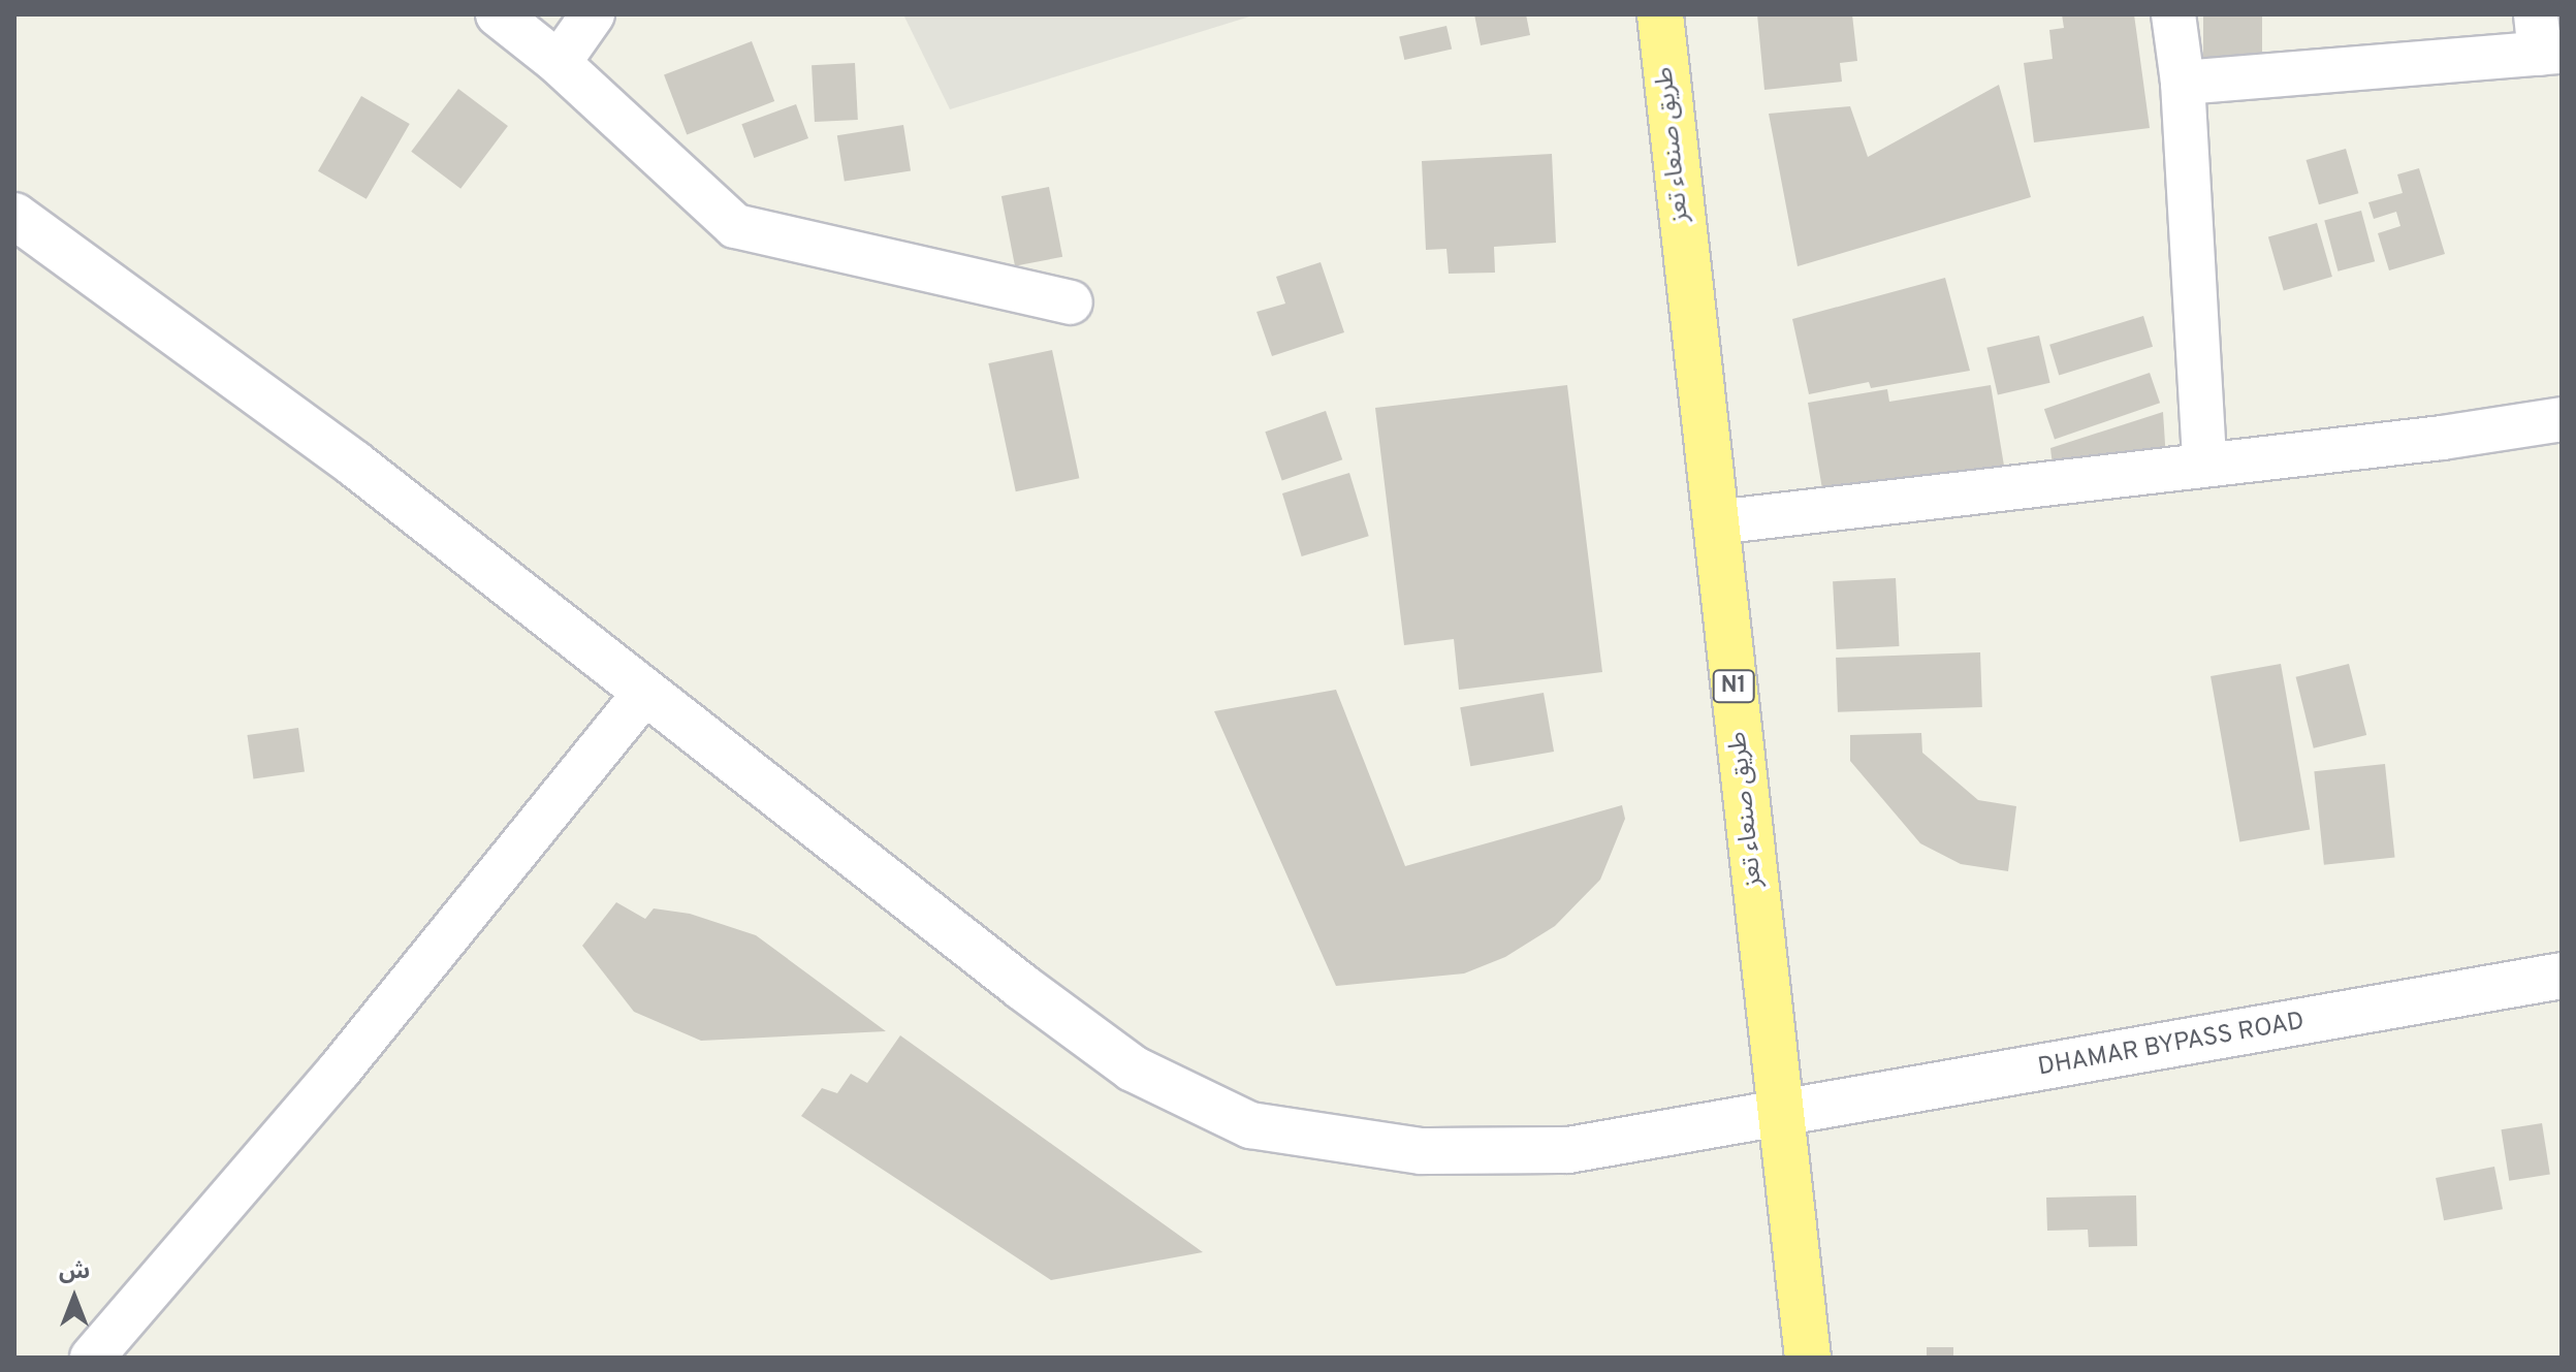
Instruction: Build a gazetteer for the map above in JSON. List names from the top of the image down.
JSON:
{
  "streets": {
    "highway": ["طريق صنعاء تعز", "N1"],
    "street": ["DHAMAR BYPASS ROAD"]
  },
  "crossings": [
    ["طريق صنعاء تعز", "DHAMAR BYPASS ROAD"]
  ],
  "north": "top"
}
